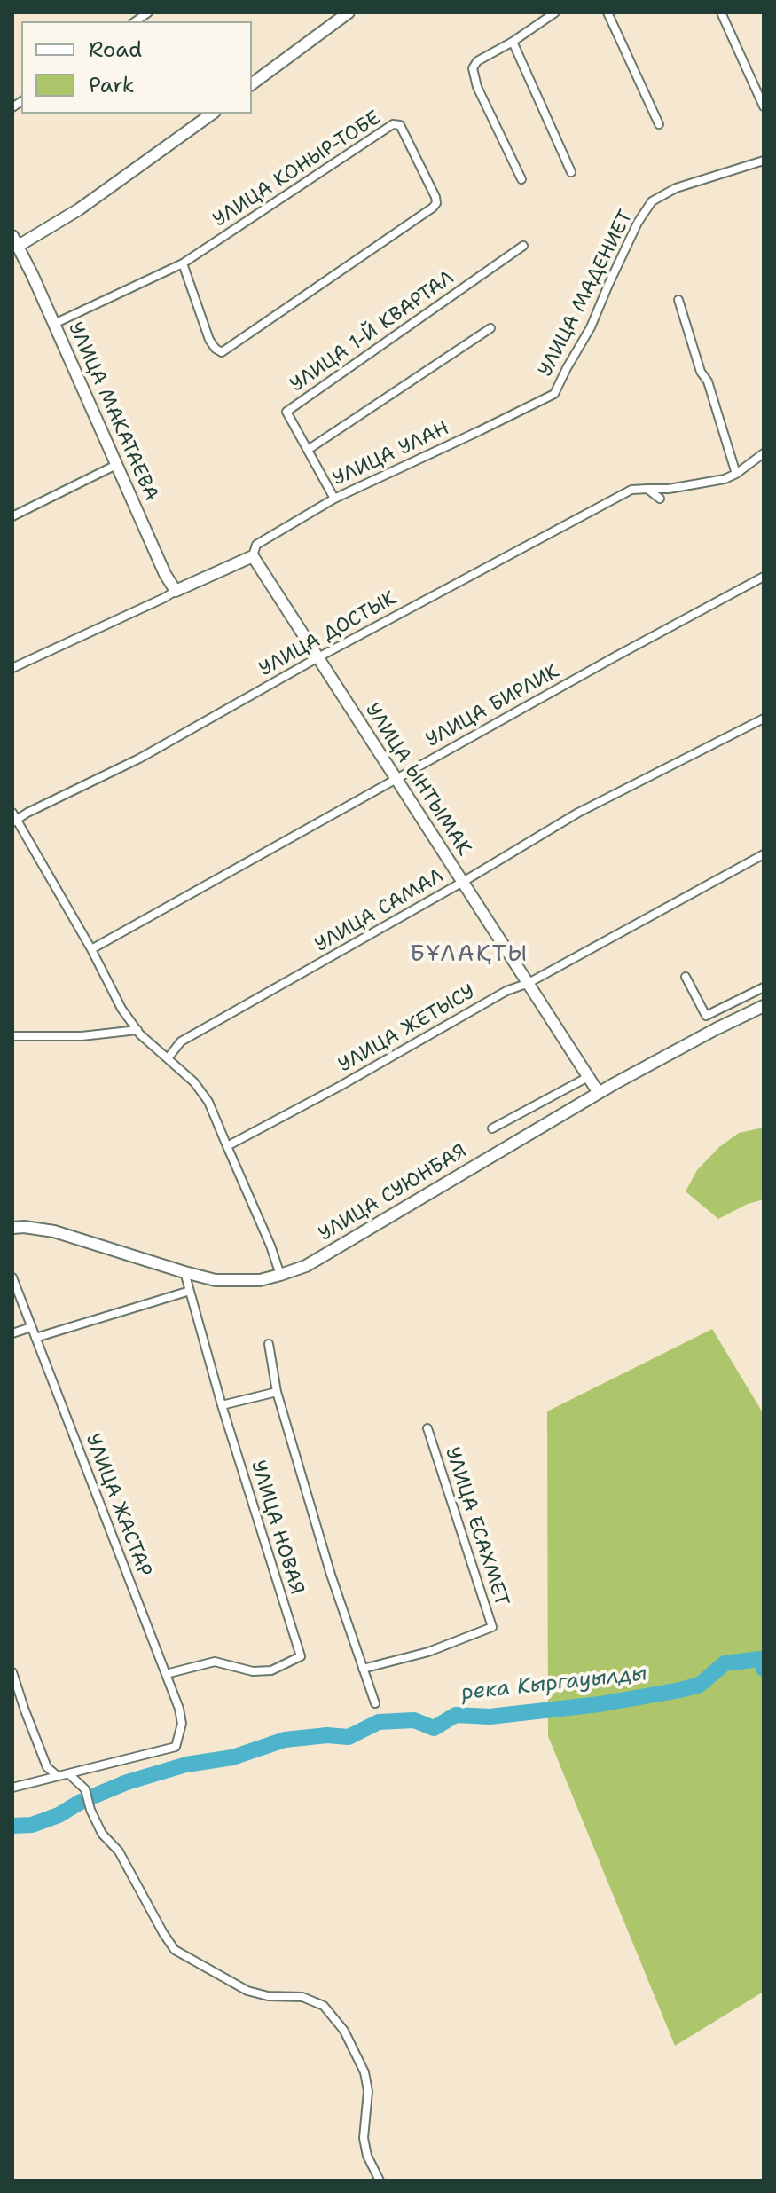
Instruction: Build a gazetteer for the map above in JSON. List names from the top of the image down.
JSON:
{
  "streets": {
    "street": [
      "УЛИЦА КОНЫР-ТОБЕ",
      "УЛИЦА МАДЕНИЕТ",
      "УЛИЦА 1-Й КВАРТАЛ",
      "УЛИЦА МАКАТАЕВА",
      "УЛИЦА УЛАН",
      "УЛИЦА ДОСТЫК",
      "УЛИЦА БИРЛИК",
      "УЛИЦА ЫНТЫМАК",
      "УЛИЦА САМАЛ",
      "УЛИЦА ЖЕТЫСУ",
      "УЛИЦА СУЮНБАЯ",
      "УЛИЦА ЖАСТАР",
      "УЛИЦА ЕСАХМЕТ",
      "УЛИЦА НОВАЯ"
    ]
  },
  "crossings": [
    ["УЛИЦА КОНЫР-ТОБЕ", "УЛИЦА МАКАТАЕВА"],
    ["УЛИЦА МАДЕНИЕТ", "УЛИЦА УЛАН"],
    ["УЛИЦА 1-Й КВАРТАЛ", "УЛИЦА УЛАН"],
    ["УЛИЦА УЛАН", "УЛИЦА ЫНТЫМАК"],
    ["УЛИЦА ДОСТЫК", "УЛИЦА ЫНТЫМАК"],
    ["УЛИЦА БИРЛИК", "УЛИЦА ЫНТЫМАК"],
    ["УЛИЦА ЫНТЫМАК", "УЛИЦА САМАЛ"],
    ["УЛИЦА ЫНТЫМАК", "УЛИЦА ЖЕТЫСУ"],
    ["УЛИЦА ЫНТЫМАК", "УЛИЦА СУЮНБАЯ"],
    ["УЛИЦА СУЮНБАЯ", "УЛИЦА НОВАЯ"],
    ["УЛИЦА ЖАСТАР", "УЛИЦА НОВАЯ"]
  ],
  "districts": ["БҰЛАҚТЫ"],
  "water": ["река Кыргауылды"],
  "legend": ["Road", "Park"]
}
